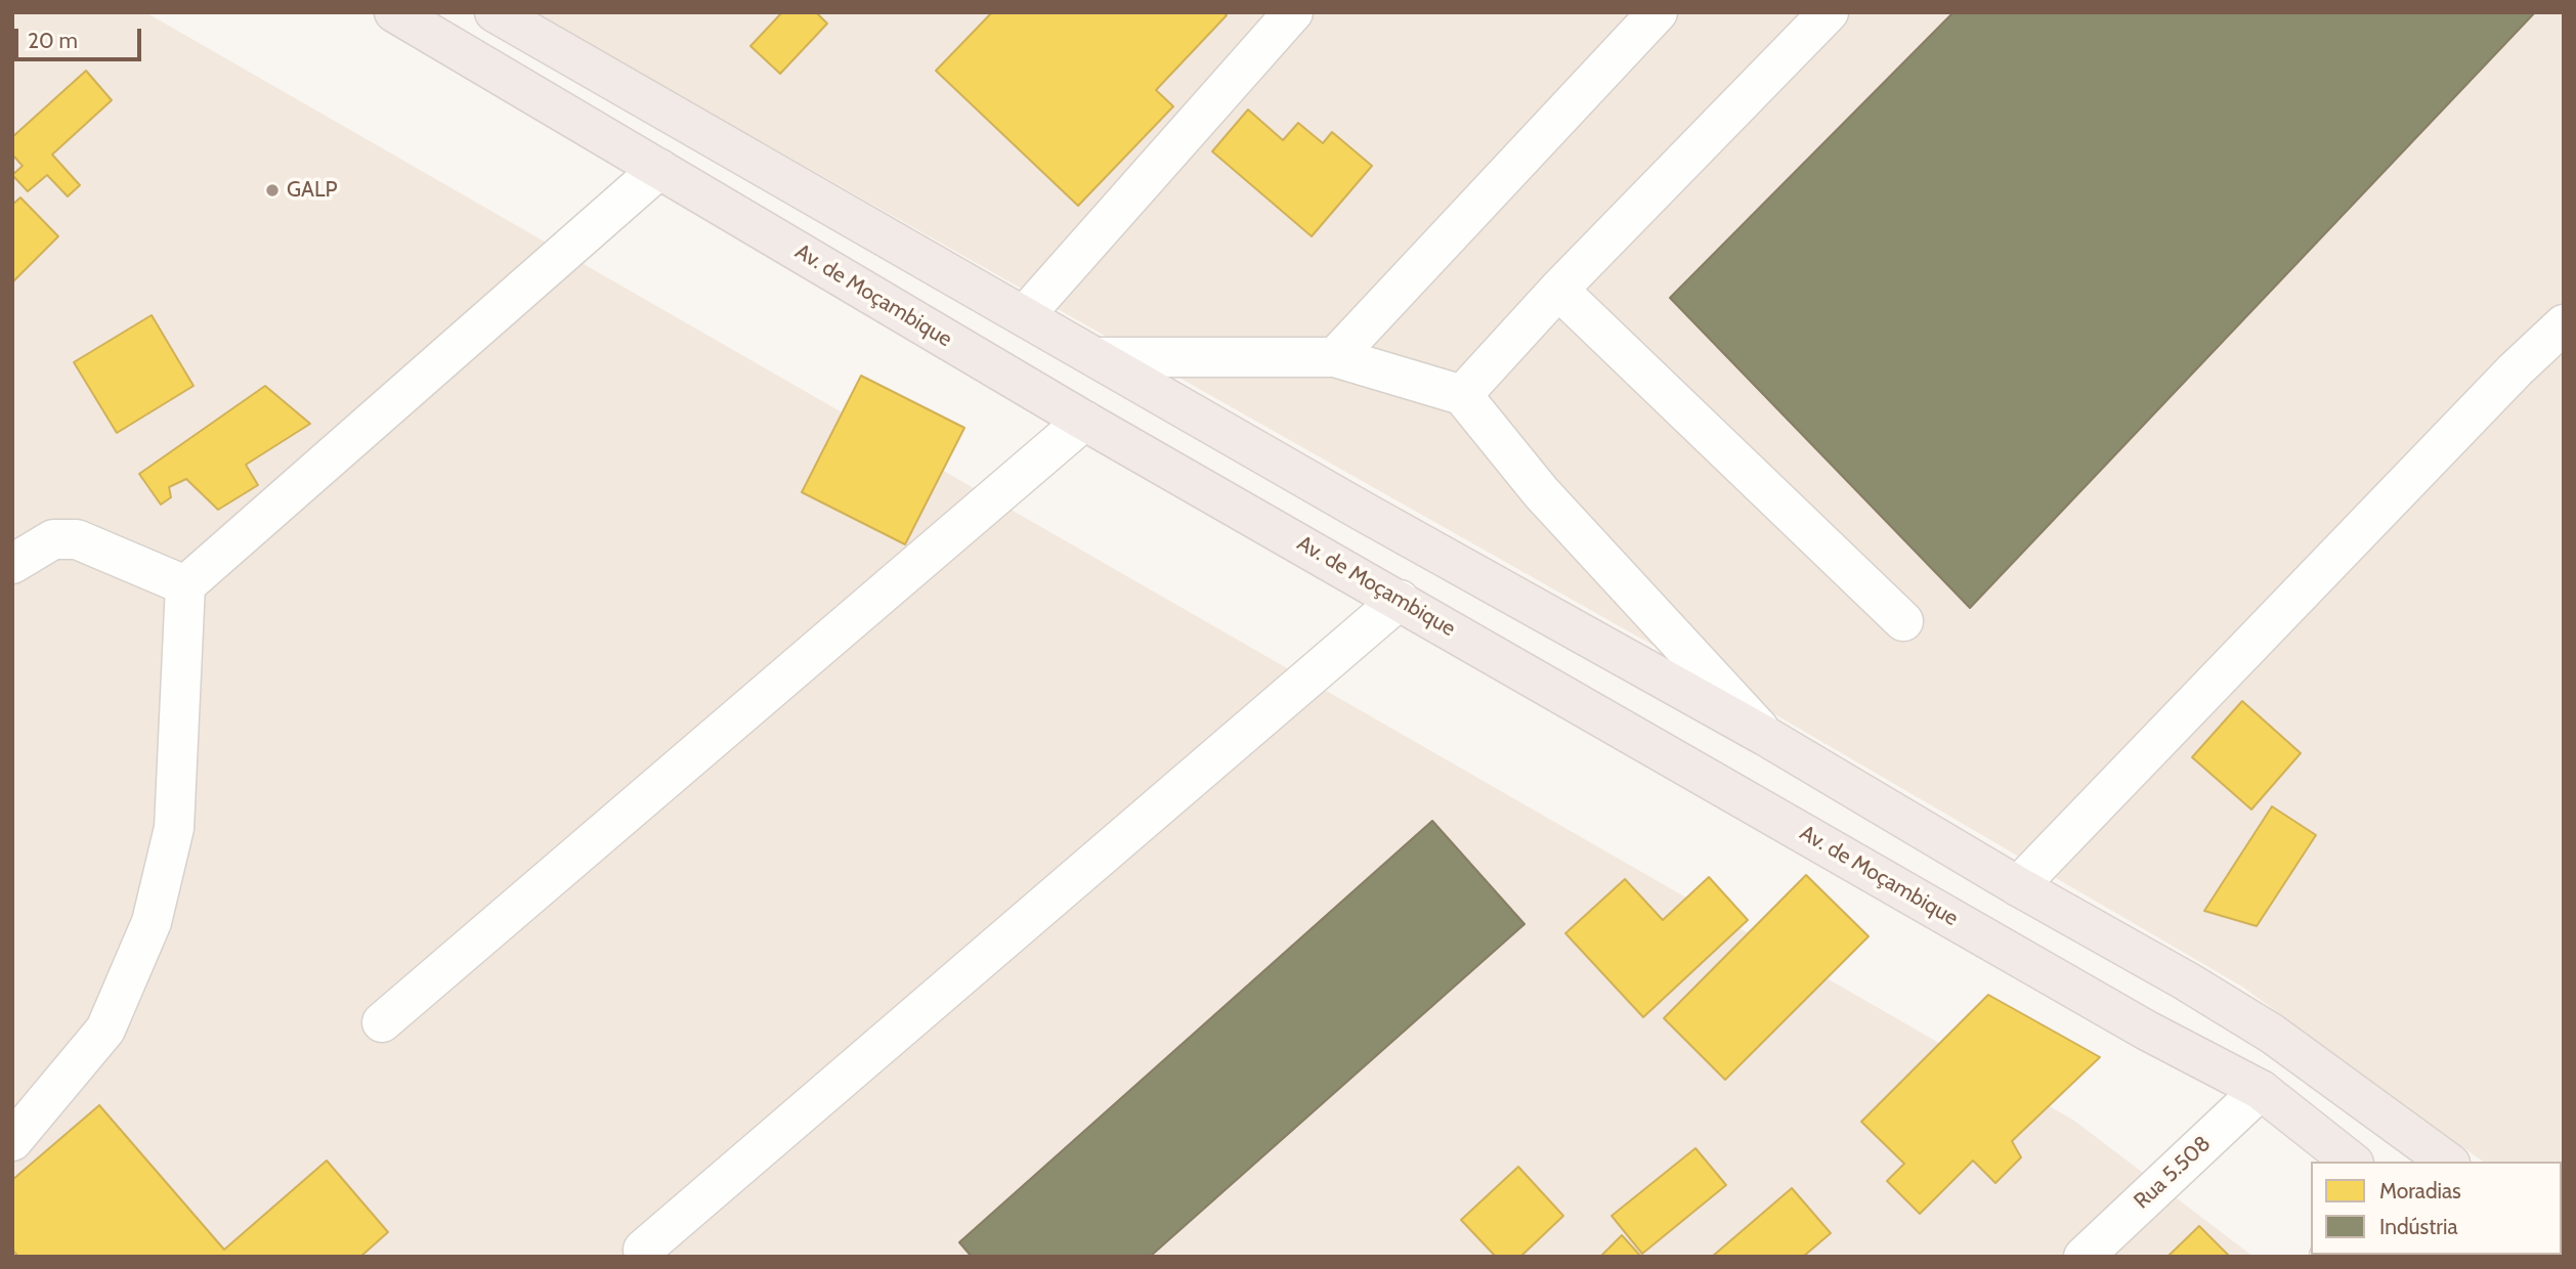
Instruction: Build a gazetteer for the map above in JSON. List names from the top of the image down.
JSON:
{
  "streets": {
    "highway": ["Av. de Moçambique"],
    "street": ["Rua 5.508"]
  },
  "crossings": [
    ["Av. de Moçambique", "Rua 5.508"]
  ],
  "places": ["GALP"],
  "legend": ["Moradias", "Indústria"],
  "scale_bar": "20 m"
}
